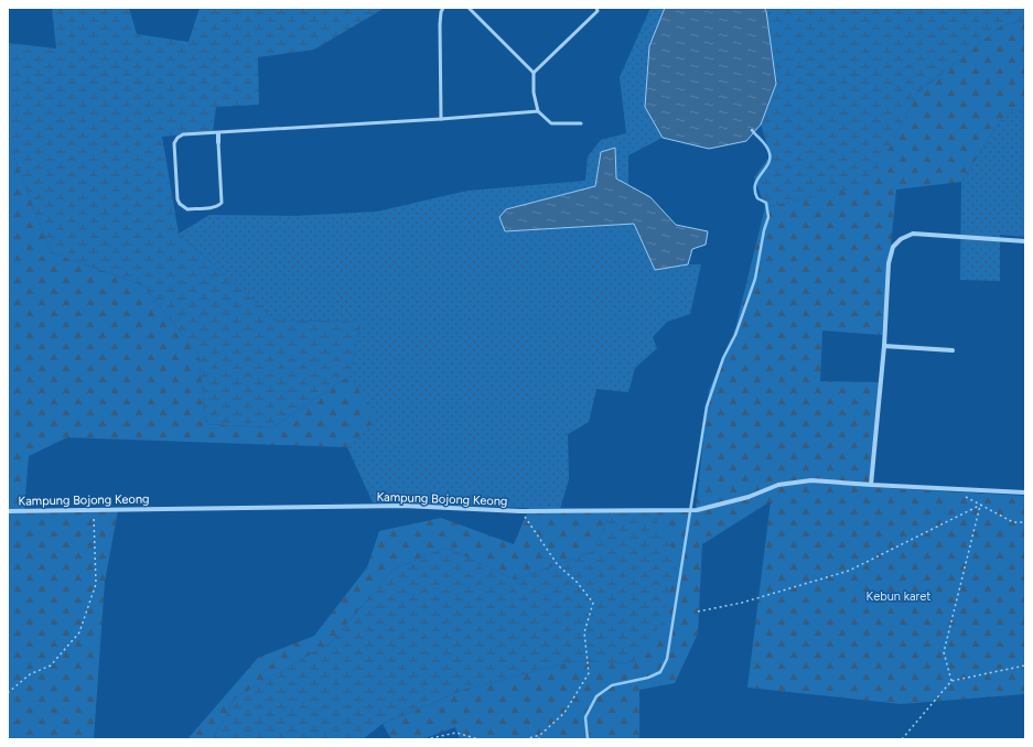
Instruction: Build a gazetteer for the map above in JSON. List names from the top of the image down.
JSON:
{
  "streets": {
    "street": ["Kampung Bojong Keong"]
  },
  "parks": ["Kebun karet"]
}
